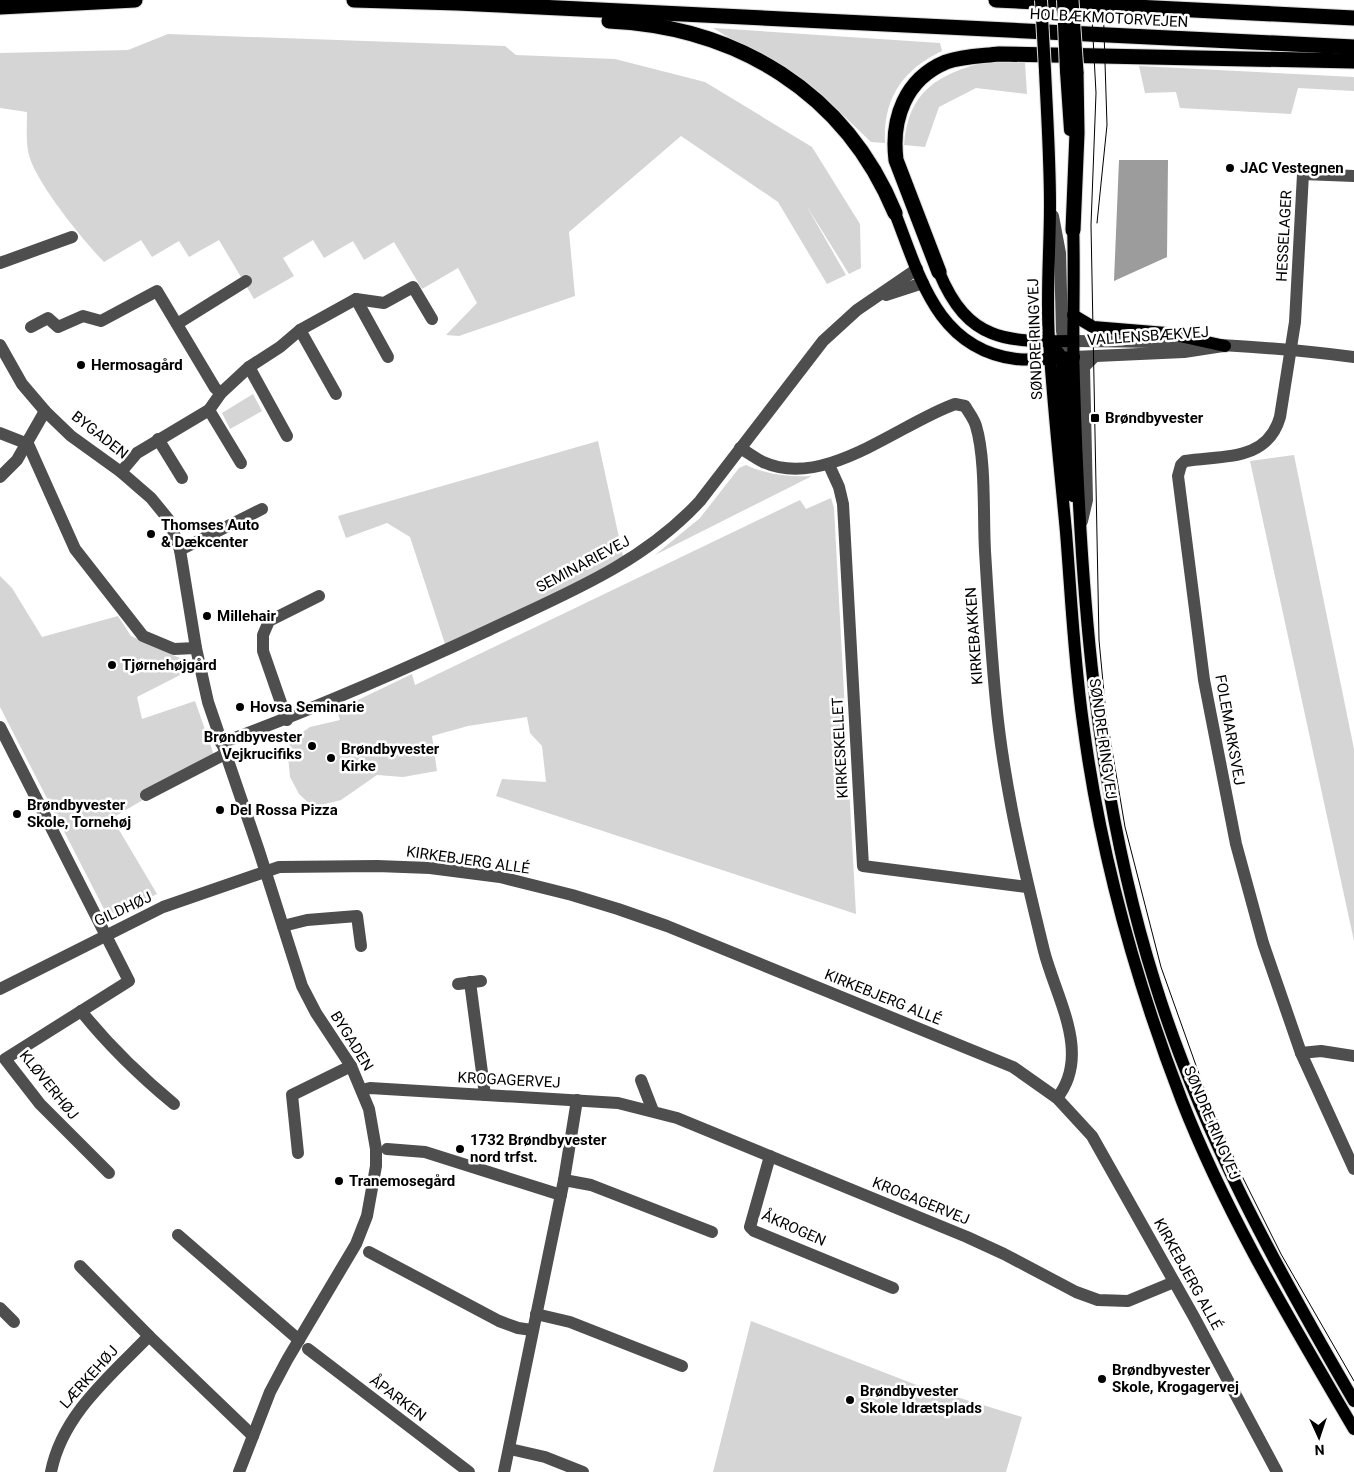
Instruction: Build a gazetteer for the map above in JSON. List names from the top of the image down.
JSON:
{
  "streets": {
    "highway": ["HOLBÆKMOTORVEJEN"],
    "main road": ["SØNDRE RINGVEJ"],
    "street": [
      "HESSELAGER",
      "VALLENSBÆKVEJ",
      "BYGADEN",
      "SEMINARIEVEJ",
      "KIRKEBAKKEN",
      "FOLEMARKSVEJ",
      "KIRKESKELLET",
      "KIRKEBJERG ALLÉ",
      "GILDHØJ",
      "KROGAGERVEJ",
      "KLØVERHØJ",
      "ÅKROGEN",
      "LÆRKEHØJ",
      "ÅPARKEN"
    ]
  },
  "crossings": [
    ["HESSELAGER", "VALLENSBÆKVEJ"],
    ["HESSELAGER", "FOLEMARKSVEJ"],
    ["VALLENSBÆKVEJ", "SØNDRE RINGVEJ"],
    ["VALLENSBÆKVEJ", "FOLEMARKSVEJ"],
    ["BYGADEN", "SEMINARIEVEJ"],
    ["BYGADEN", "KIRKEBJERG ALLÉ"],
    ["BYGADEN", "GILDHØJ"],
    ["BYGADEN", "KROGAGERVEJ"],
    ["SEMINARIEVEJ", "KIRKEBAKKEN"],
    ["KIRKEBAKKEN", "KIRKESKELLET"],
    ["KIRKEBAKKEN", "KIRKEBJERG ALLÉ"],
    ["KIRKEBJERG ALLÉ", "GILDHØJ"],
    ["KIRKEBJERG ALLÉ", "KROGAGERVEJ"],
    ["GILDHØJ", "KLØVERHØJ"],
    ["KROGAGERVEJ", "ÅKROGEN"]
  ],
  "places": {
    "other": [
      "JAC Vestegnen",
      "Hermosagård",
      "Thomses Auto & Dækcenter",
      "Millehair",
      "Tjørnehøjgård",
      "Hovsa Seminarie",
      "Brøndbyvester Vejkrucifiks",
      "Brøndbyvester Kirke",
      "Del Rossa Pizza",
      "Brøndbyvester Skole, Tornehøj",
      "1732 Brøndbyvester nord trfst.",
      "Tranemosegård",
      "Brøndbyvester Skole, Krogagervej",
      "Brøndbyvester Skole Idrætsplads"
    ],
    "transit": ["Brøndbyvester"]
  },
  "north": "bottom"
}
